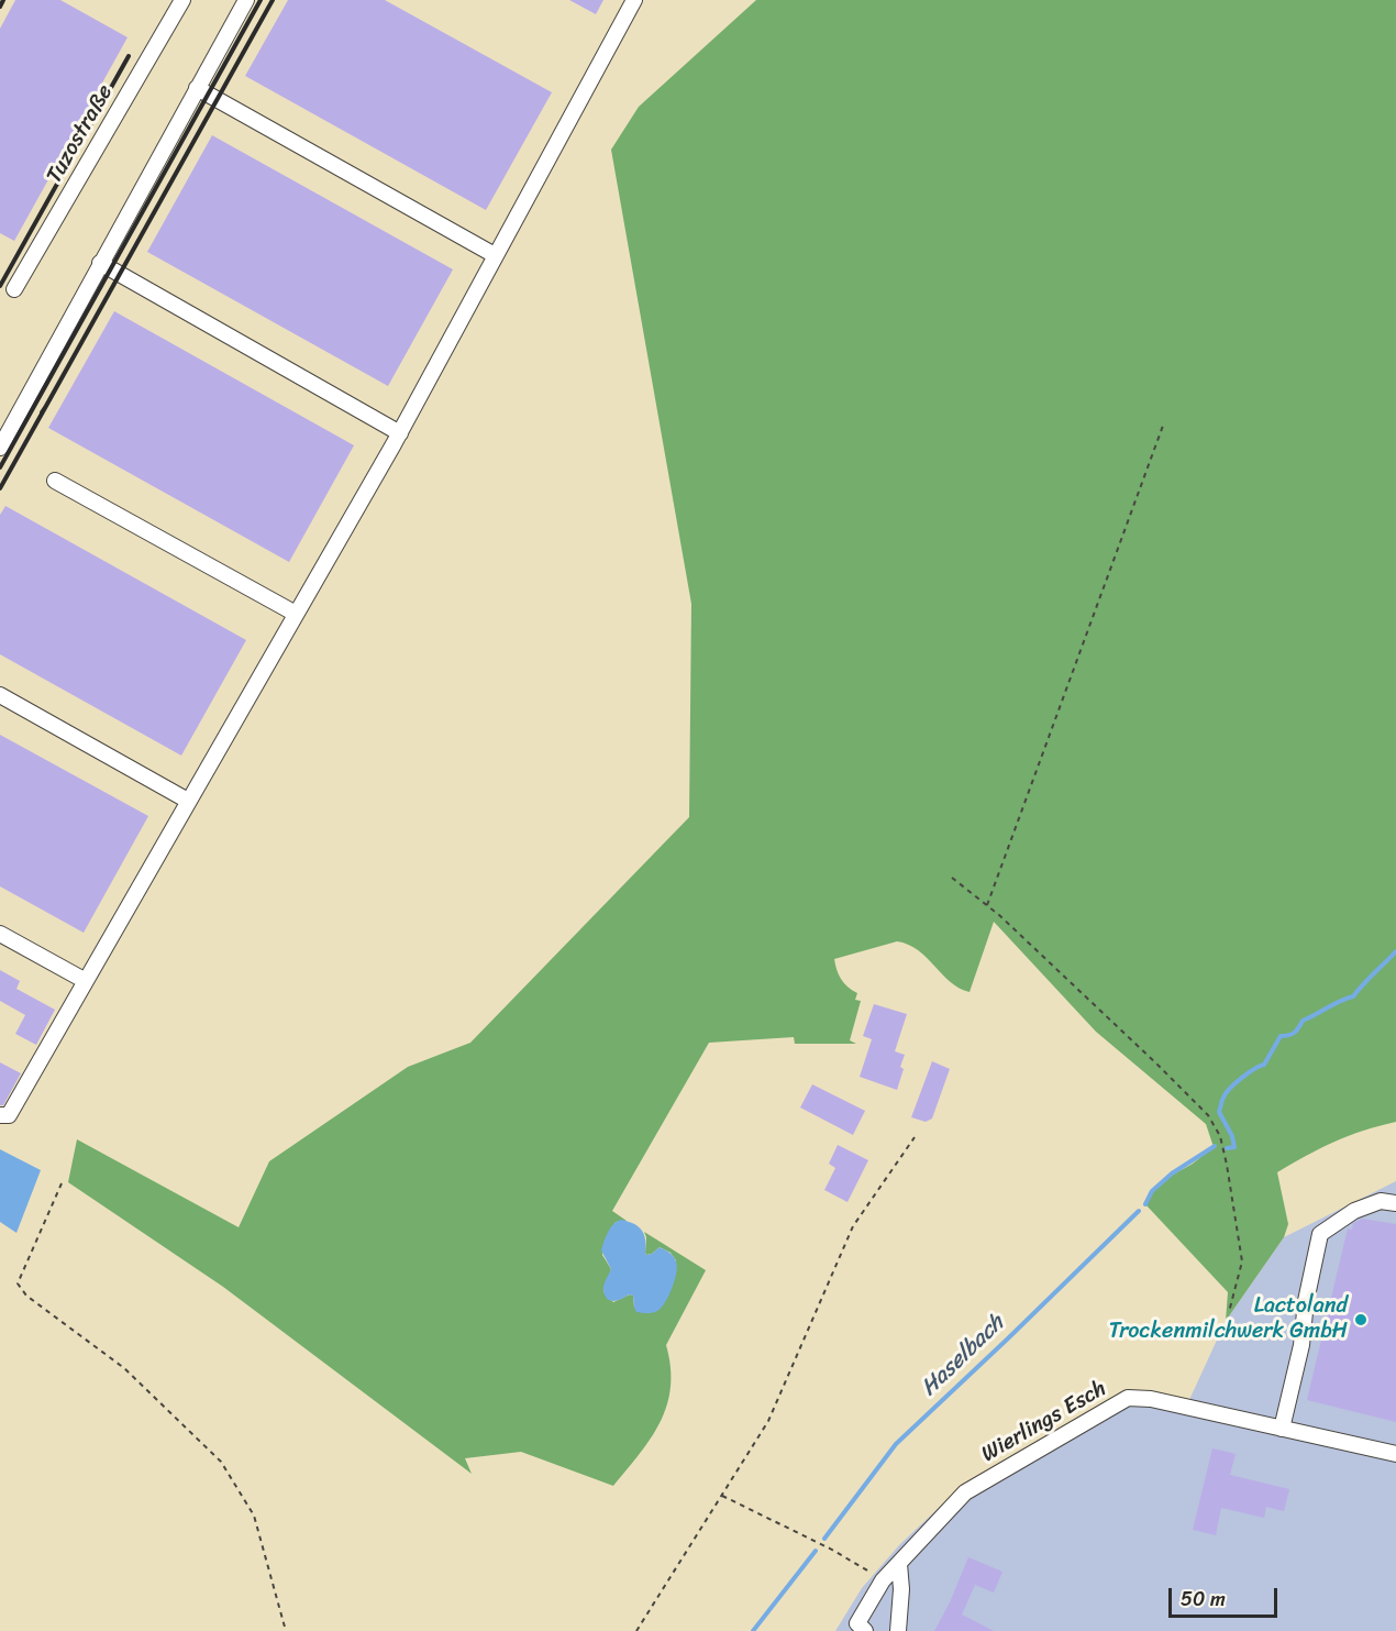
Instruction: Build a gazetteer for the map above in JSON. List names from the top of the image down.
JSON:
{
  "streets": {
    "street": ["Tuzostraße", "Wierlings Esch"]
  },
  "water": ["Haselbach"],
  "places": ["Lactoland Trockenmilchwerk GmbH"],
  "scale_bar": "50 m"
}
